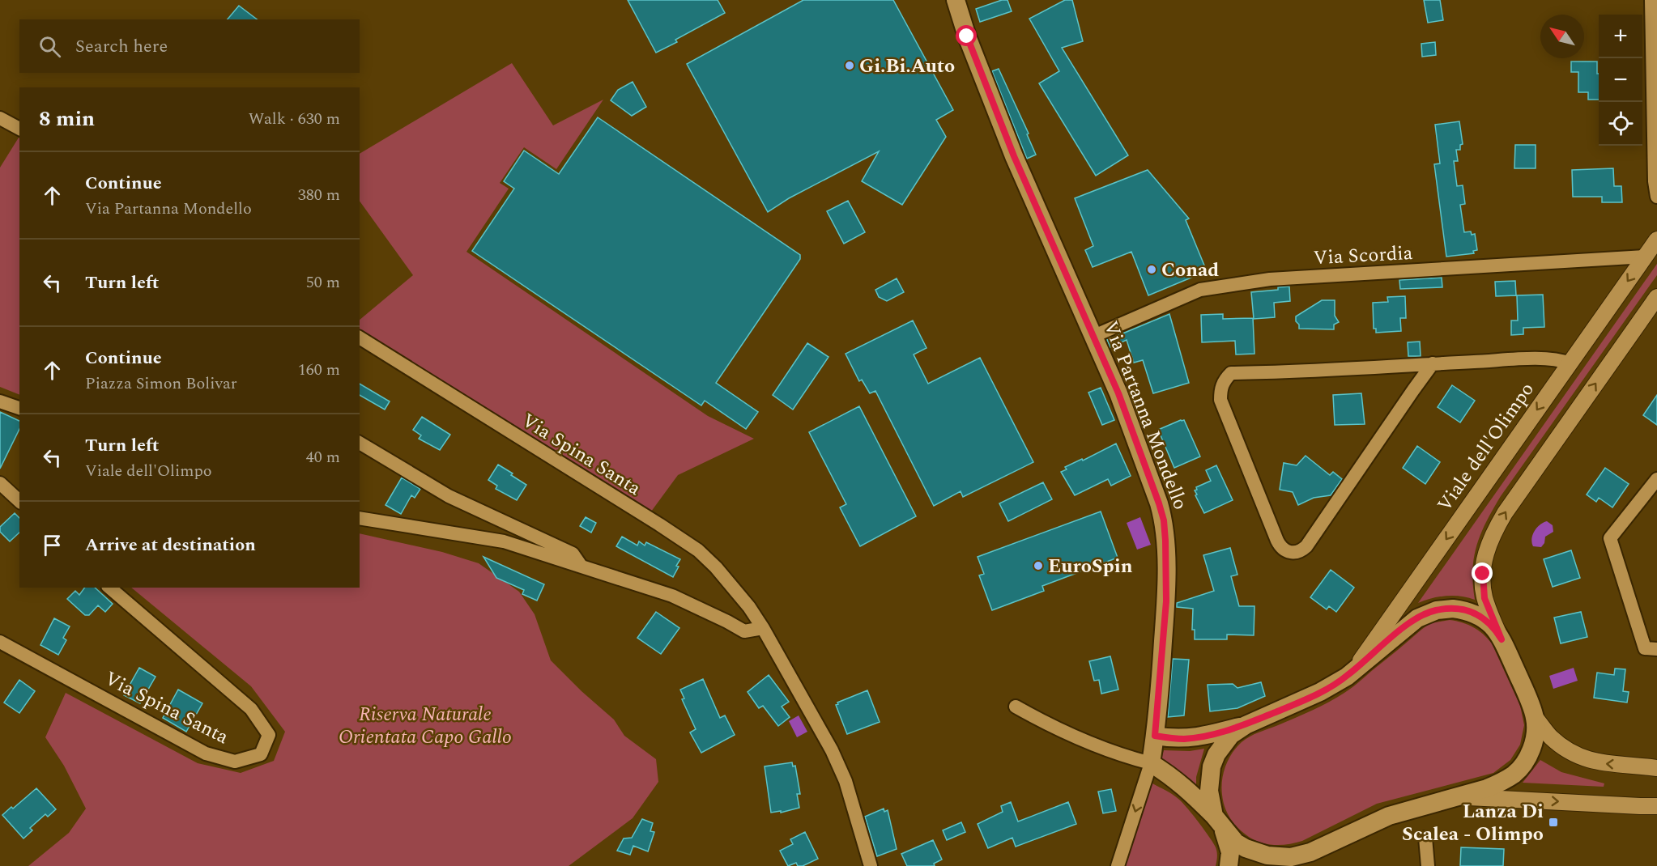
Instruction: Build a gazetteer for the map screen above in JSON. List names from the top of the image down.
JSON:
{
  "streets": {
    "main road": ["Via Partanna Mondello"],
    "street": ["Via Scordia", "Viale dell'Olimpo", "Via Spina Santa"]
  },
  "crossings": [
    ["Via Scordia", "Via Partanna Mondello"],
    ["Via Scordia", "Viale dell'Olimpo"]
  ],
  "parks": ["Riserva Naturale Orientata Capo Gallo"],
  "places": {
    "other": ["Gi.Bi.Auto", "Conad", "EuroSpin"],
    "transit": ["Lanza Di Scalea - Olimpo"]
  },
  "north": "top left",
  "page": {
    "map_buttons": ["+", "−"],
    "search": "Search here",
    "heading": ["8 min", "Walk · 630 m"],
    "list": [
      ["Continue", "Via Partanna Mondello", "380 m"],
      ["Turn left", "50 m"],
      ["Continue", "Piazza Simon Bolivar", "160 m"],
      ["Turn left", "Viale dell'Olimpo", "40 m"],
      "Arrive at destination"
    ]
  }
}
